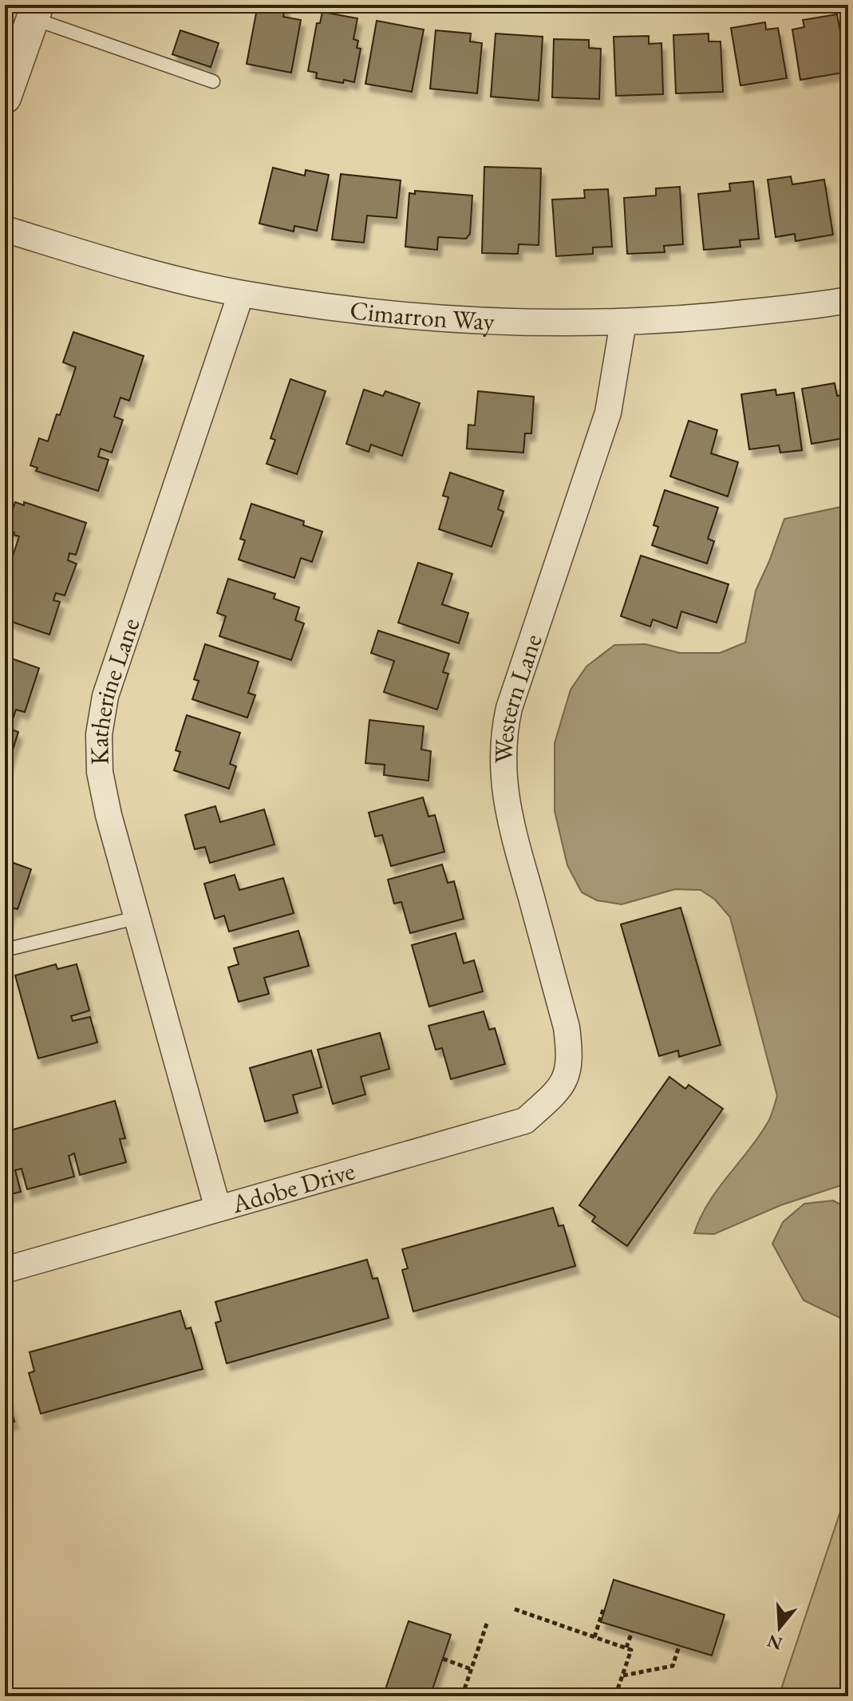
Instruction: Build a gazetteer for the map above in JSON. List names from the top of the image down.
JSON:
{
  "streets": {
    "street": [
      "Cimarron Way",
      "Katherine Lane",
      "Western Lane",
      "Adobe Drive"
    ]
  },
  "crossings": [
    ["Cimarron Way", "Katherine Lane"],
    ["Cimarron Way", "Western Lane"],
    ["Katherine Lane", "Adobe Drive"],
    ["Western Lane", "Adobe Drive"]
  ],
  "north": "bottom"
}
